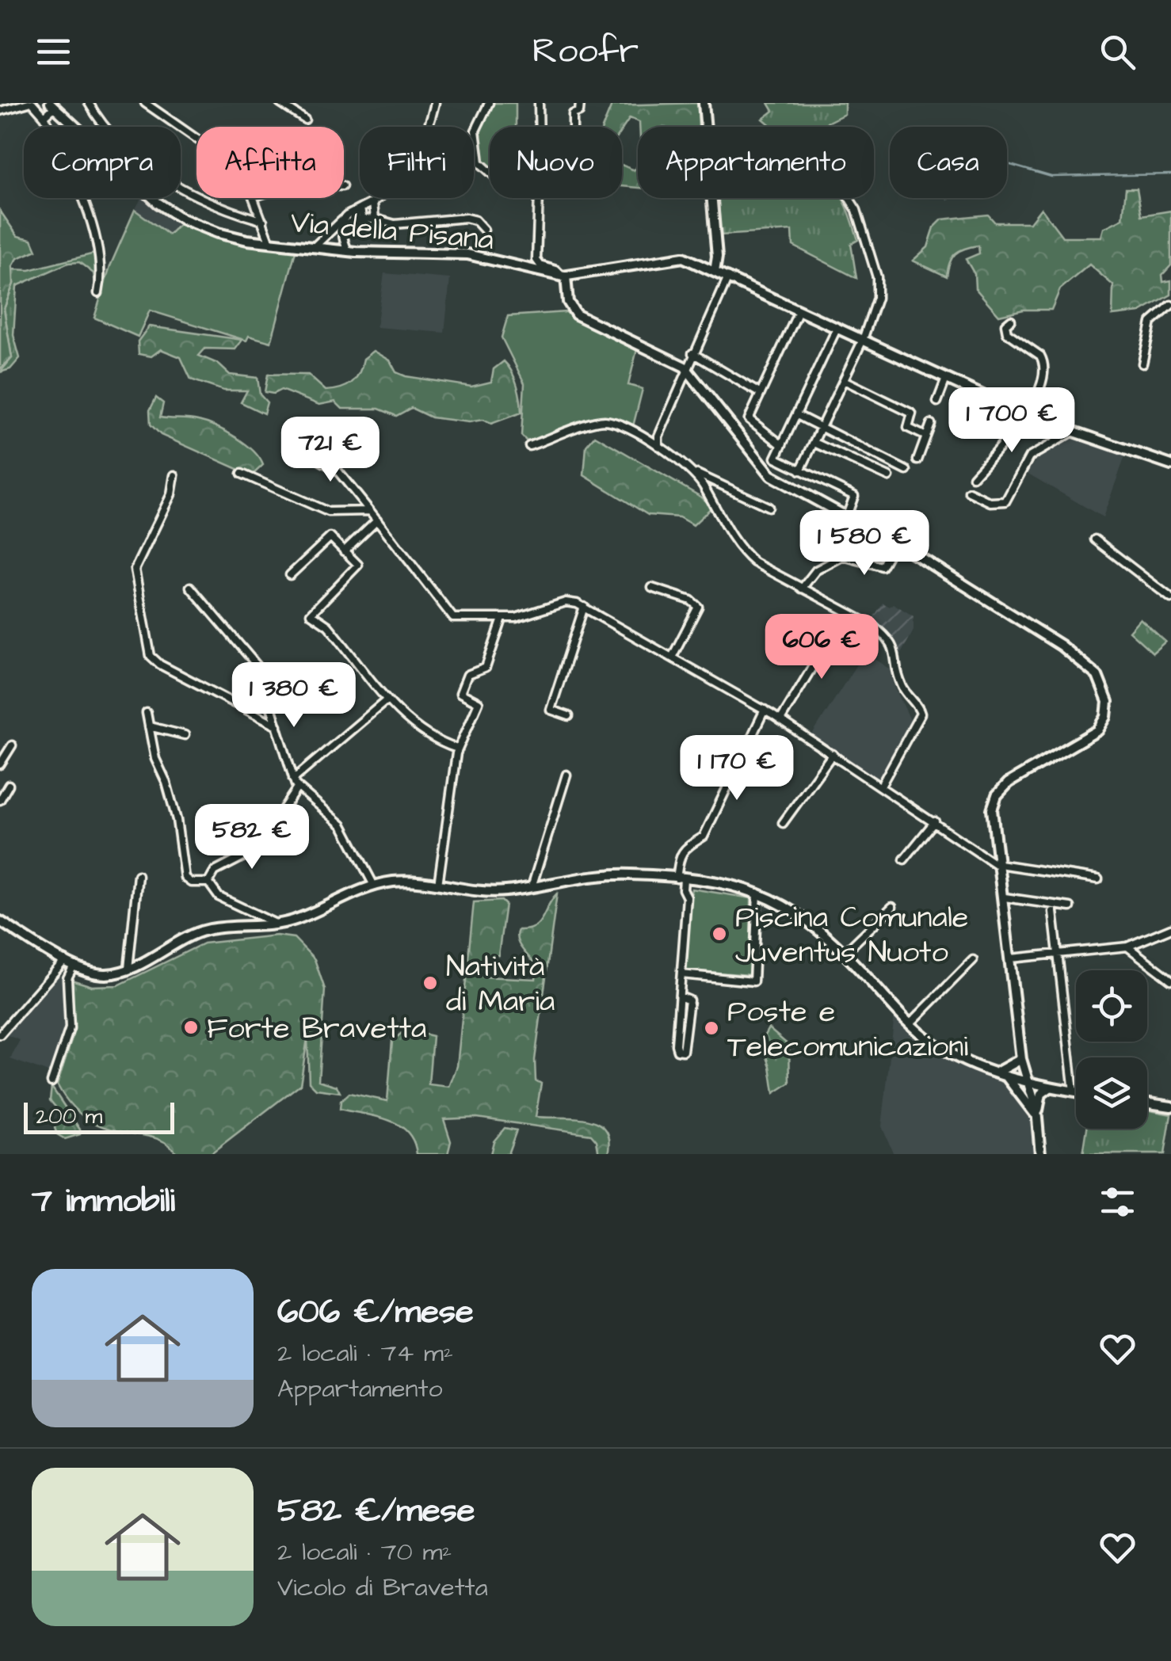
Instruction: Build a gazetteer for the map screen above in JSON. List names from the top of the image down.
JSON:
{
  "streets": {
    "main road": ["Via della Pisana"]
  },
  "places": [
    "Piscina Comunale Juventus Nuoto",
    "Natività di Maria",
    "Forte Bravetta",
    "Poste e Telecomunicazioni"
  ],
  "scale_bar": "200 m",
  "page": {
    "header": "Roofr",
    "chip": [
      "Compra",
      "Affitta",
      "Filtri",
      "Nuovo",
      "Appartamento",
      "Casa"
    ],
    "price": [
      "1 700 €",
      "721 €",
      "1 580 €",
      "606 €",
      "1 380 €",
      "1 170 €",
      "582 €"
    ],
    "scale": "200 m",
    "heading": "7 immobili",
    "list": [
      {
        "name": "606 €/mese",
        "note": "2 locali · 74 m² · Appartamento"
      },
      {
        "name": "582 €/mese",
        "note": "2 locali · 70 m² · Vicolo di Bravetta"
      }
    ]
  }
}
